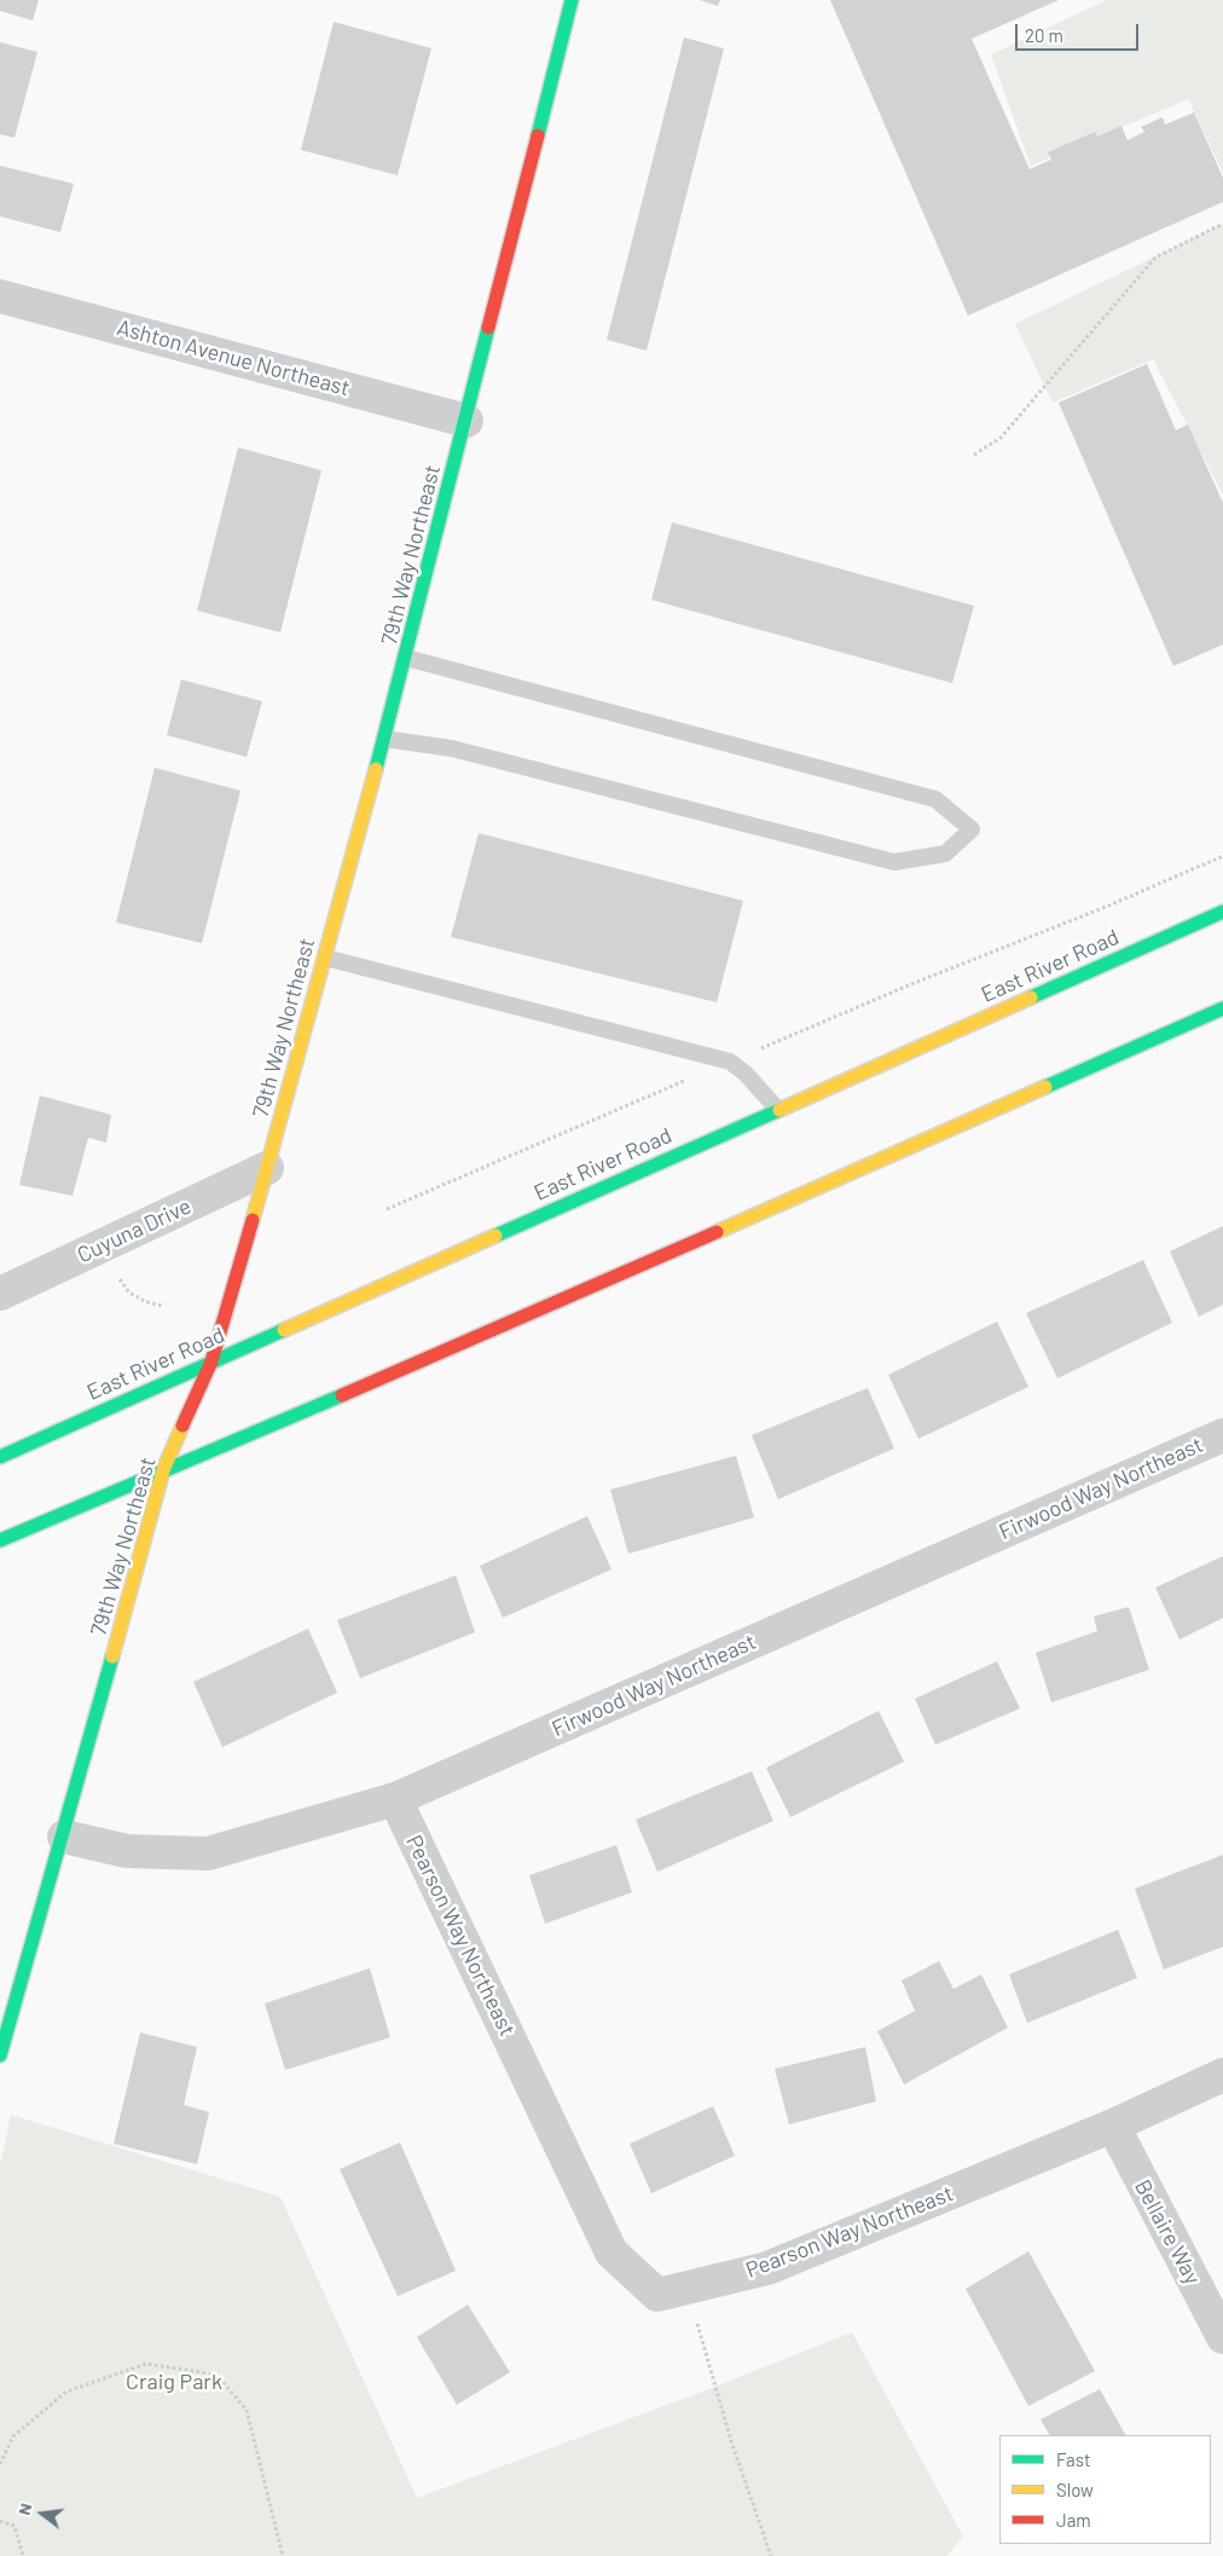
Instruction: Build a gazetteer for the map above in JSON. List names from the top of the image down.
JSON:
{
  "streets": {
    "main road": ["79th Way Northeast", "East River Road"],
    "street": [
      "Ashton Avenue Northeast",
      "Cuyuna Drive",
      "Firwood Way Northeast",
      "Pearson Way Northeast",
      "Bellaire Way"
    ]
  },
  "crossings": [
    ["Ashton Avenue Northeast", "79th Way Northeast"],
    ["79th Way Northeast", "East River Road"],
    ["79th Way Northeast", "Cuyuna Drive"],
    ["79th Way Northeast", "Firwood Way Northeast"],
    ["Firwood Way Northeast", "Pearson Way Northeast"],
    ["Pearson Way Northeast", "Bellaire Way"]
  ],
  "parks": ["Craig Park"],
  "legend": ["Fast", "Slow", "Jam"],
  "scale_bar": "20 m",
  "north": "left"
}
